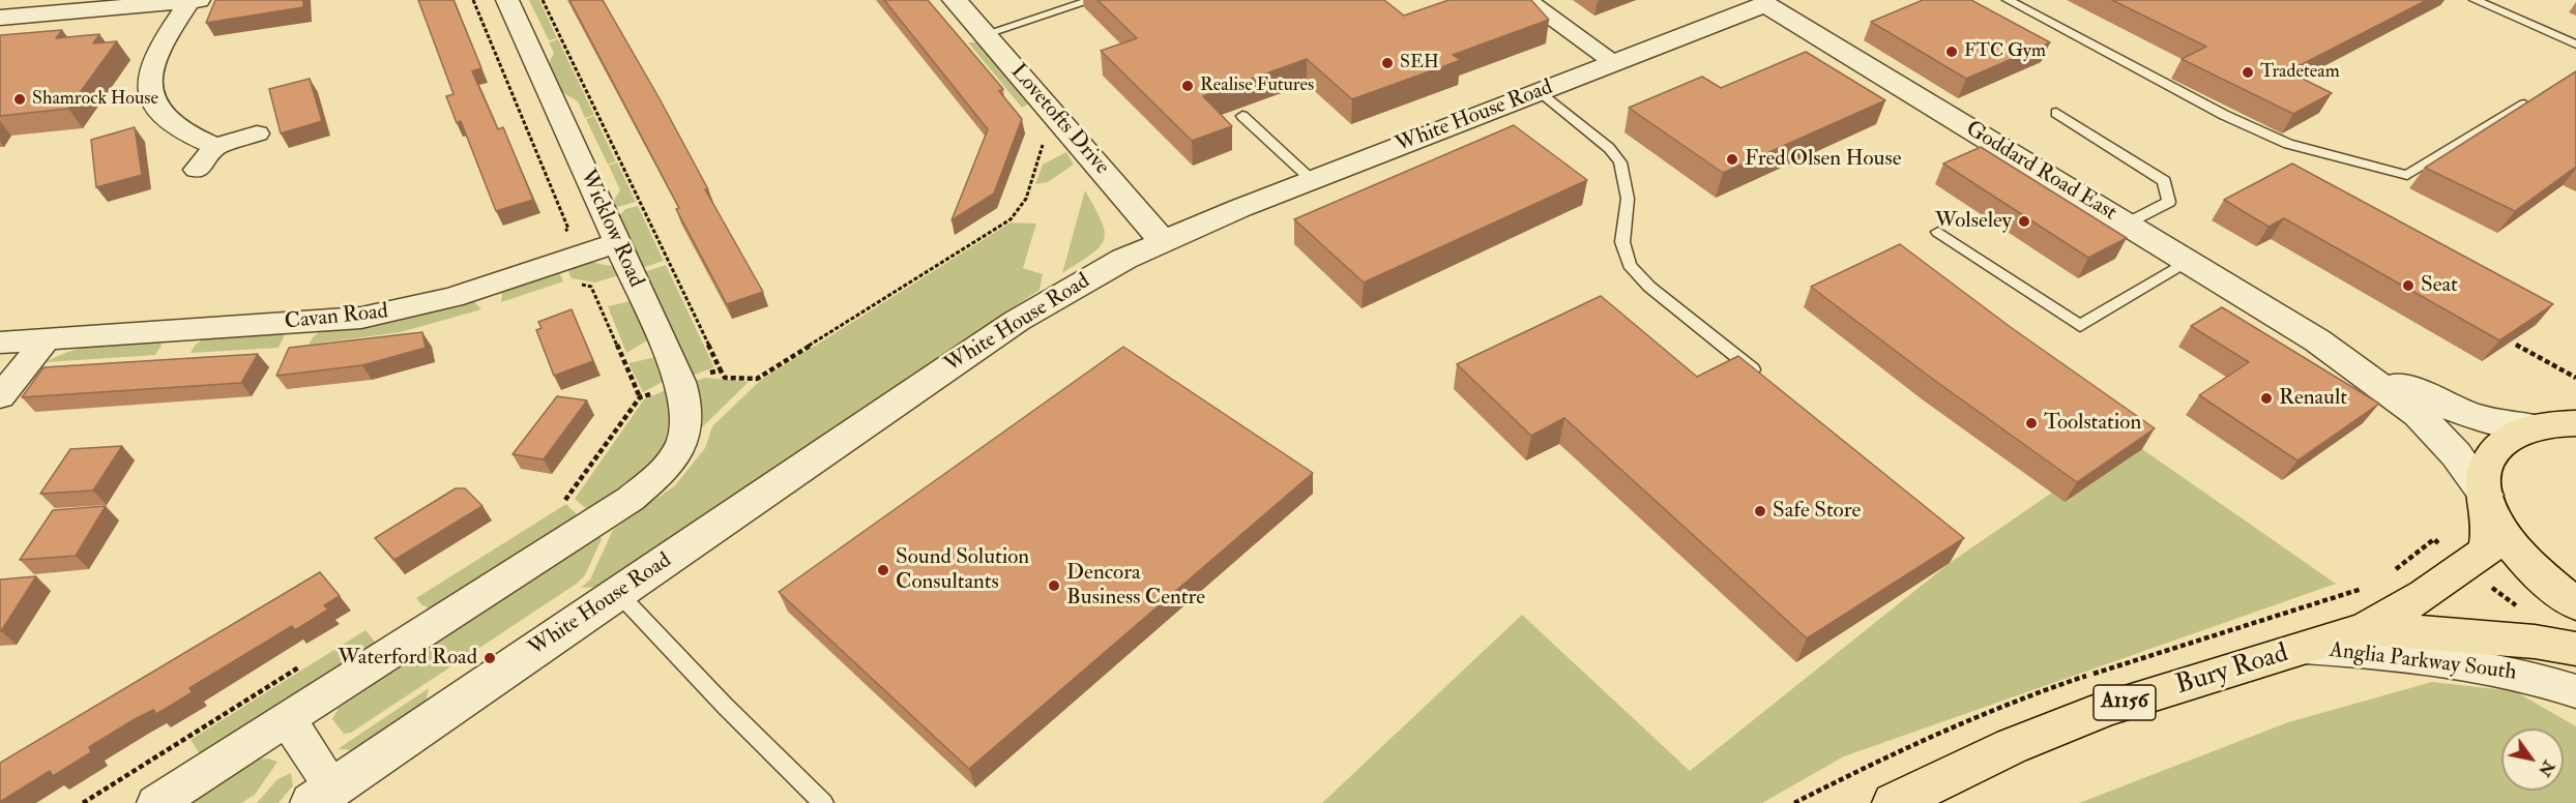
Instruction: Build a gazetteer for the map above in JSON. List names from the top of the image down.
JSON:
{
  "streets": {
    "main road": ["Bury Road", "A1156"],
    "street": [
      "White House Road",
      "Lovetofts Drive",
      "Goddard Road East",
      "Wicklow Road",
      "Cavan Road",
      "Anglia Parkway South"
    ]
  },
  "crossings": [
    ["White House Road", "Lovetofts Drive"],
    ["White House Road", "Goddard Road East"],
    ["White House Road", "Wicklow Road"],
    ["Goddard Road East", "Bury Road"],
    ["Wicklow Road", "Cavan Road"],
    ["Anglia Parkway South", "Bury Road"]
  ],
  "places": [
    "FTC Gym",
    "SEH",
    "Tradeteam",
    "Realise Futures",
    "Shamrock House",
    "Fred Olsen House",
    "Wolseley",
    "Seat",
    "Renault",
    "Toolstation",
    "Safe Store",
    "Sound Solution Consultants",
    "Dencora Business Centre",
    "Waterford Road"
  ],
  "north": "bottom right"
}
